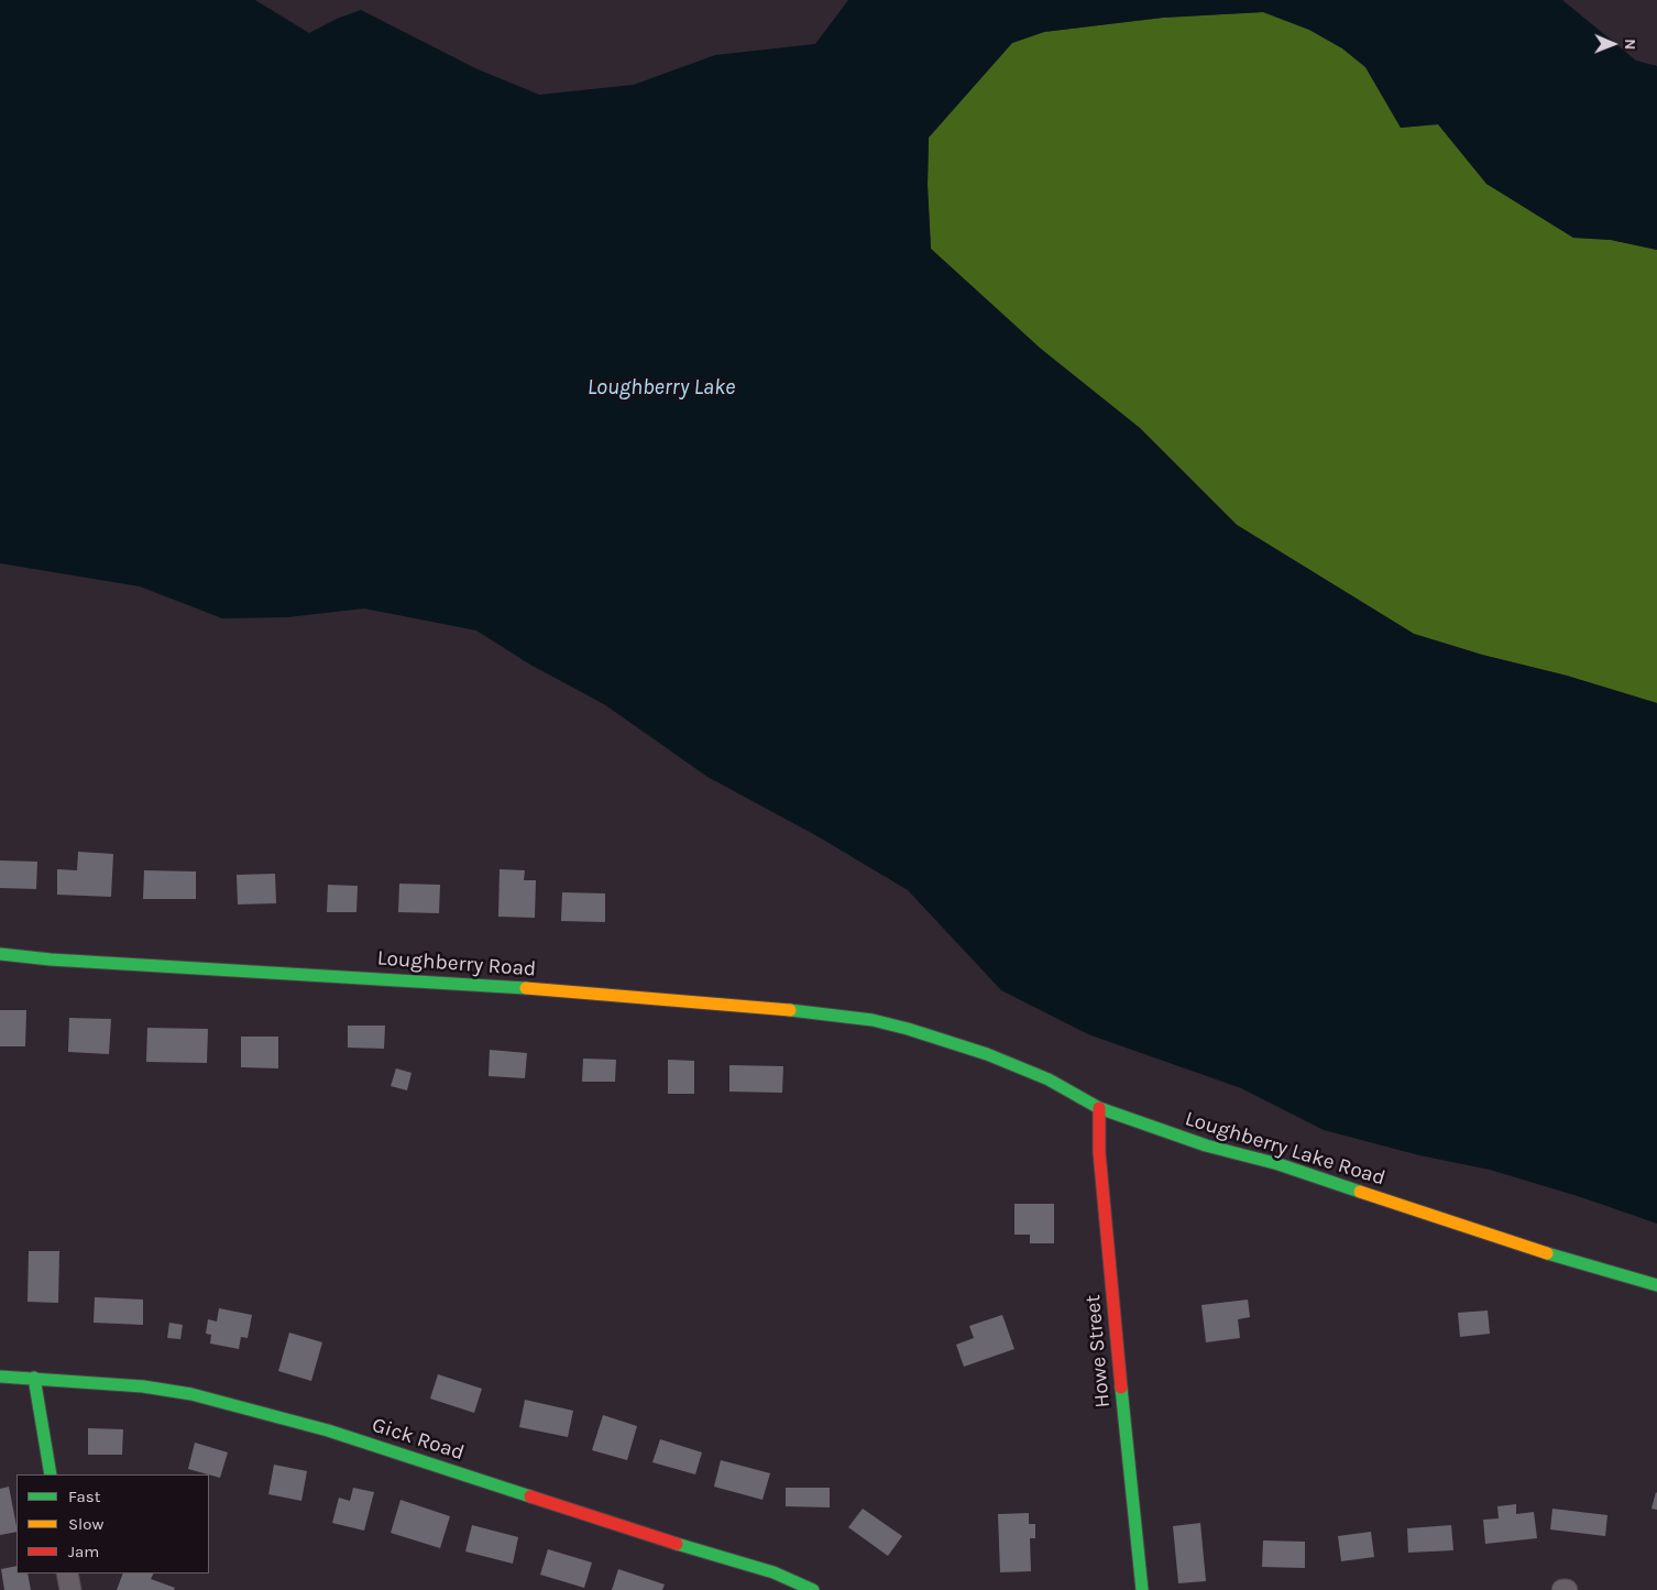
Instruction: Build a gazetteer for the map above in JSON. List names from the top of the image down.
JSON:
{
  "streets": {
    "street": [
      "Loughberry Road",
      "Loughberry Lake Road",
      "Howe Street",
      "Gick Road"
    ]
  },
  "crossings": [
    ["Loughberry Road", "Loughberry Lake Road"],
    ["Loughberry Lake Road", "Howe Street"]
  ],
  "water": ["Loughberry Lake"],
  "legend": ["Fast", "Slow", "Jam"],
  "north": "right"
}
